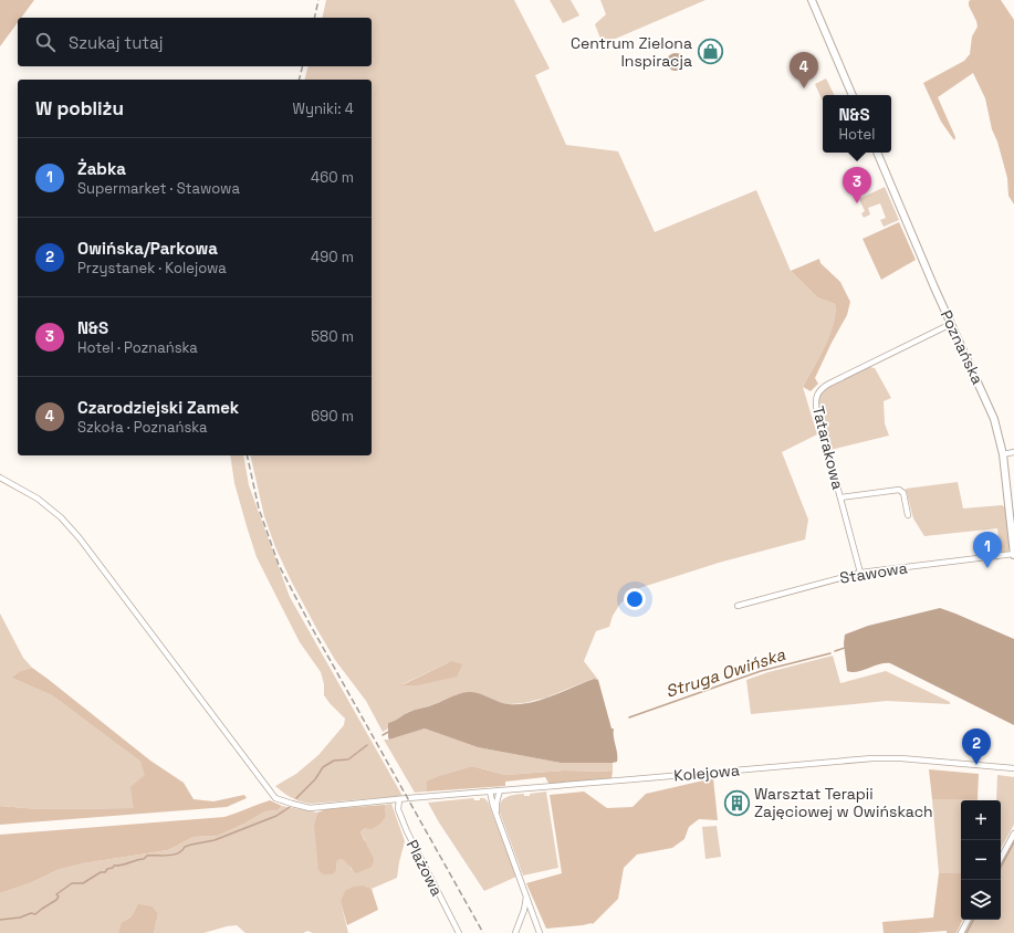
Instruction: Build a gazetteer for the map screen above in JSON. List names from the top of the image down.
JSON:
{
  "streets": {
    "main road": ["Poznańska"],
    "street": [
      "Tatarakowa",
      "Stawowa",
      "Kolejowa",
      "Plażowa"
    ]
  },
  "crossings": [
    ["Poznańska", "Tatarakowa"],
    ["Poznańska", "Stawowa"],
    ["Tatarakowa", "Stawowa"],
    ["Kolejowa", "Plażowa"]
  ],
  "water": ["Struga Owińska"],
  "places": {
    "shop": ["Centrum Zielona Inspiracja"],
    "building": ["Warsztat Terapii Zajęciowej w Owińskach"]
  },
  "page": {
    "search": "Szukaj tutaj",
    "pins": [
      "4",
      "3",
      "1",
      "2"
    ],
    "heading": ["W pobliżu", "Wyniki: 4"],
    "popup": ["N&S", "Hotel"],
    "list": [
      {
        "mark": "1",
        "name": "Żabka",
        "note": "Supermarket · Stawowa",
        "value": "460 m"
      },
      {
        "mark": "2",
        "name": "Owińska/Parkowa",
        "note": "Przystanek · Kolejowa",
        "value": "490 m"
      },
      {
        "mark": "3",
        "name": "N&S",
        "note": "Hotel · Poznańska",
        "value": "580 m"
      },
      {
        "mark": "4",
        "name": "Czarodziejski Zamek",
        "note": "Szkoła · Poznańska",
        "value": "690 m"
      }
    ],
    "map_buttons": ["+", "−"]
  }
}
